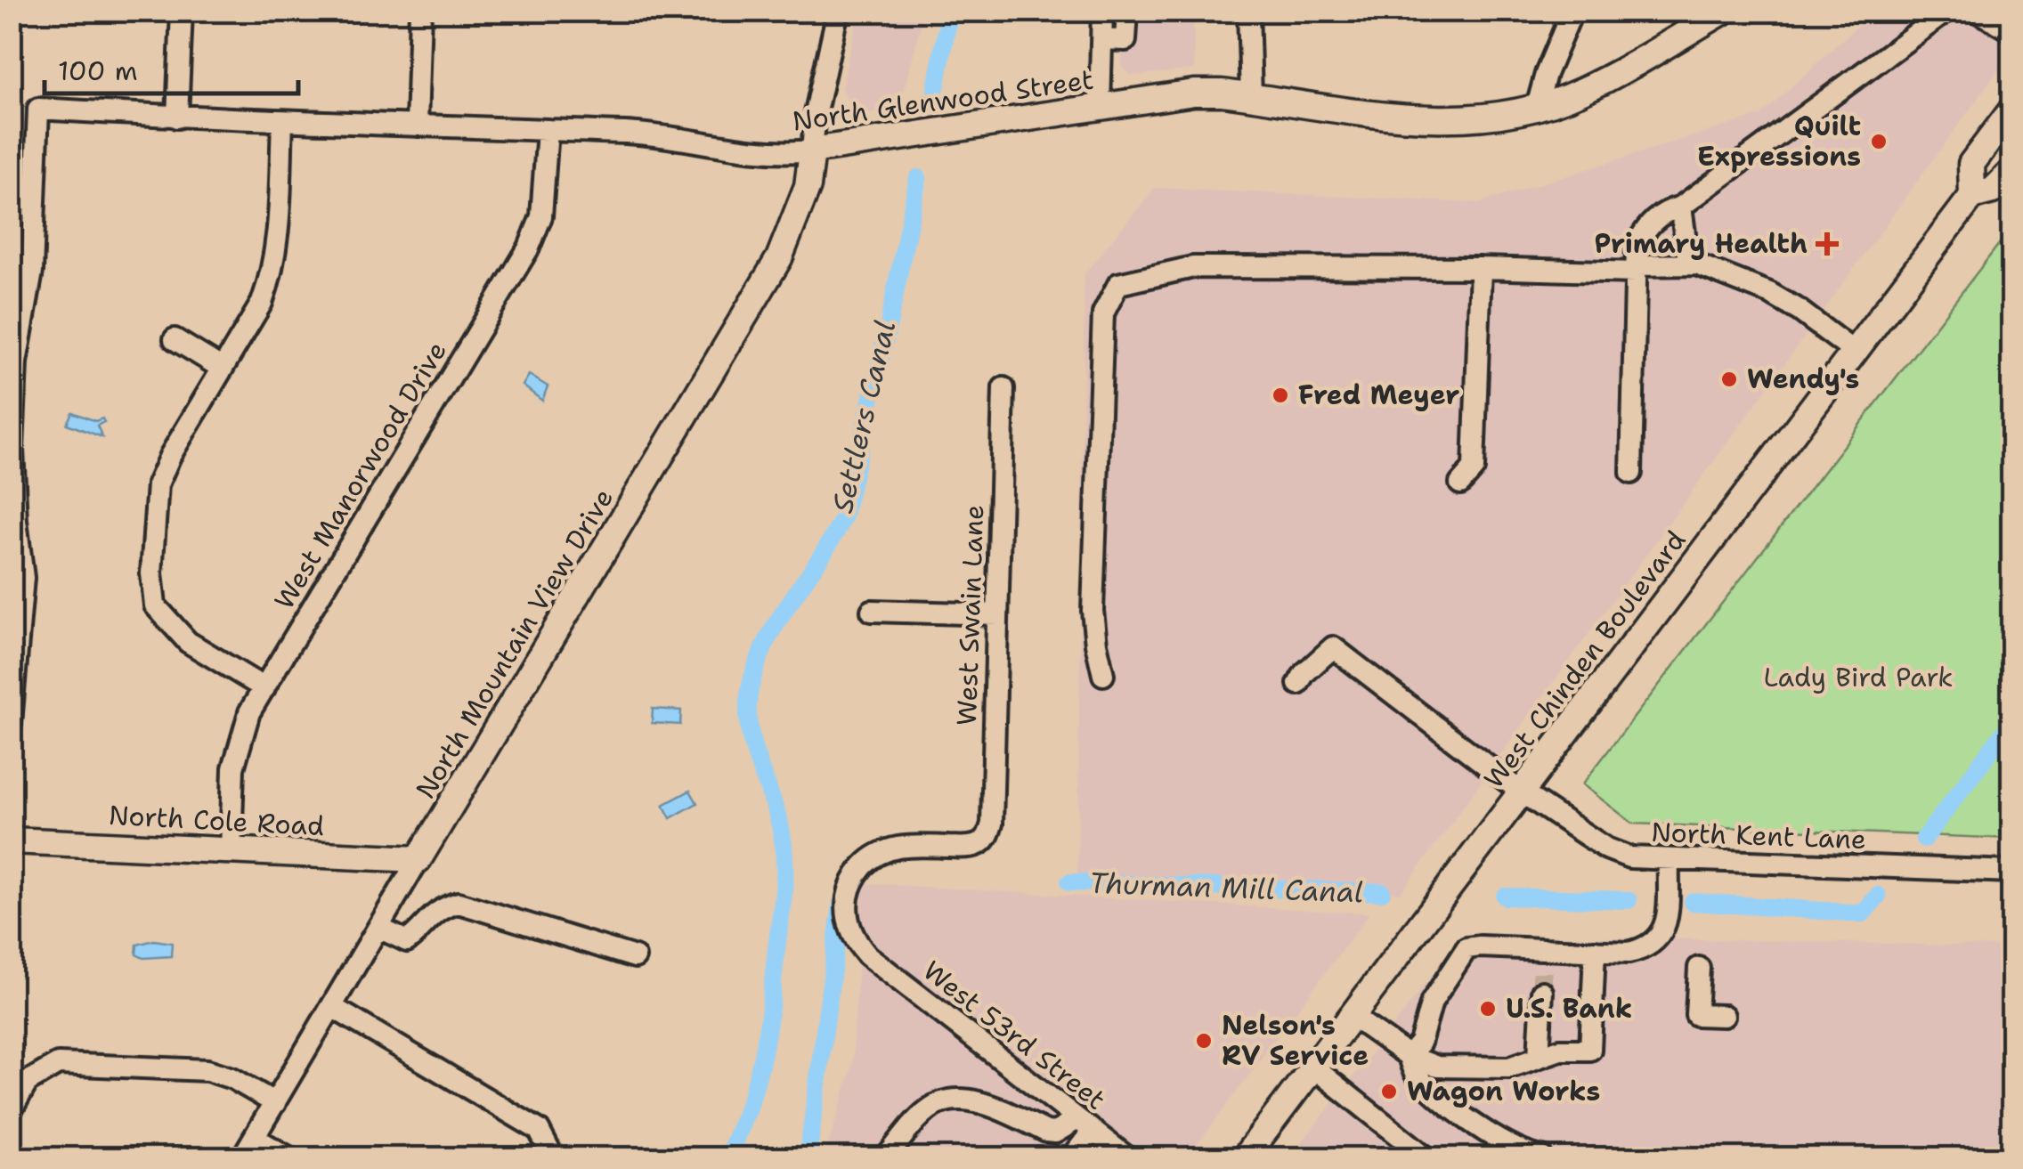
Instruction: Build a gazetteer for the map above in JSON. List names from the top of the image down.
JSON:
{
  "streets": {
    "main road": [
      "North Glenwood Street",
      "North Mountain View Drive",
      "West Chinden Boulevard",
      "North Cole Road"
    ],
    "street": [
      "West Manorwood Drive",
      "West Swain Lane",
      "North Kent Lane",
      "West 53rd Street"
    ]
  },
  "crossings": [
    ["North Glenwood Street", "West Manorwood Drive"],
    ["North Glenwood Street", "North Mountain View Drive"],
    ["West Manorwood Drive", "North Cole Road"],
    ["West Swain Lane", "West 53rd Street"],
    ["North Mountain View Drive", "North Cole Road"],
    ["West Chinden Boulevard", "North Kent Lane"]
  ],
  "water": ["Settlers Canal", "Thurman Mill Canal"],
  "parks": ["Lady Bird Park"],
  "places": {
    "other": [
      "Quilt Expressions",
      "Wendy's",
      "Fred Meyer",
      "U.S. Bank",
      "Nelson's RV Service",
      "Wagon Works"
    ],
    "health": ["Primary Health"]
  },
  "scale_bar": "100 m"
}
